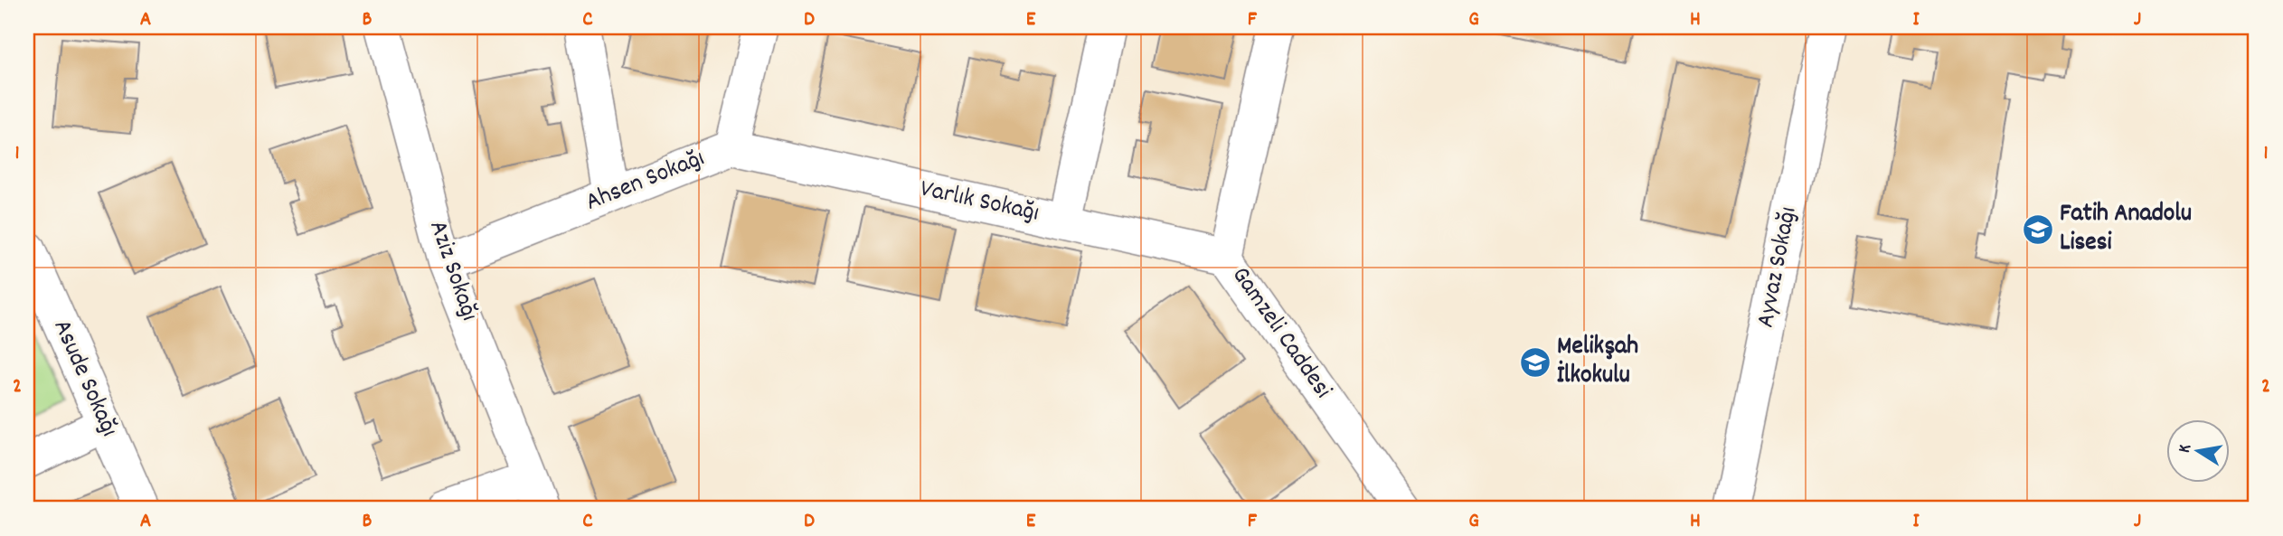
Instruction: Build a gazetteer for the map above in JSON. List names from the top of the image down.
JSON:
{
  "streets": {
    "street": [
      "Ahsen Sokağı",
      "Varlık Sokağı",
      "Ayvaz Sokağı",
      "Aziz Sokağı",
      "Gamzeli Caddesi",
      "Asude Sokağı"
    ]
  },
  "crossings": [
    ["Ahsen Sokağı", "Varlık Sokağı"],
    ["Ahsen Sokağı", "Aziz Sokağı"],
    ["Varlık Sokağı", "Gamzeli Caddesi"]
  ],
  "places": {
    "school or university": ["Fatih Anadolu Lisesi", "Melikşah İlkokulu"]
  },
  "north": "left",
  "grid": {
    "columns": [
      "A",
      "B",
      "C",
      "D",
      "E",
      "F",
      "G",
      "H",
      "I",
      "J"
    ],
    "rows": ["1", "2"]
  }
}
